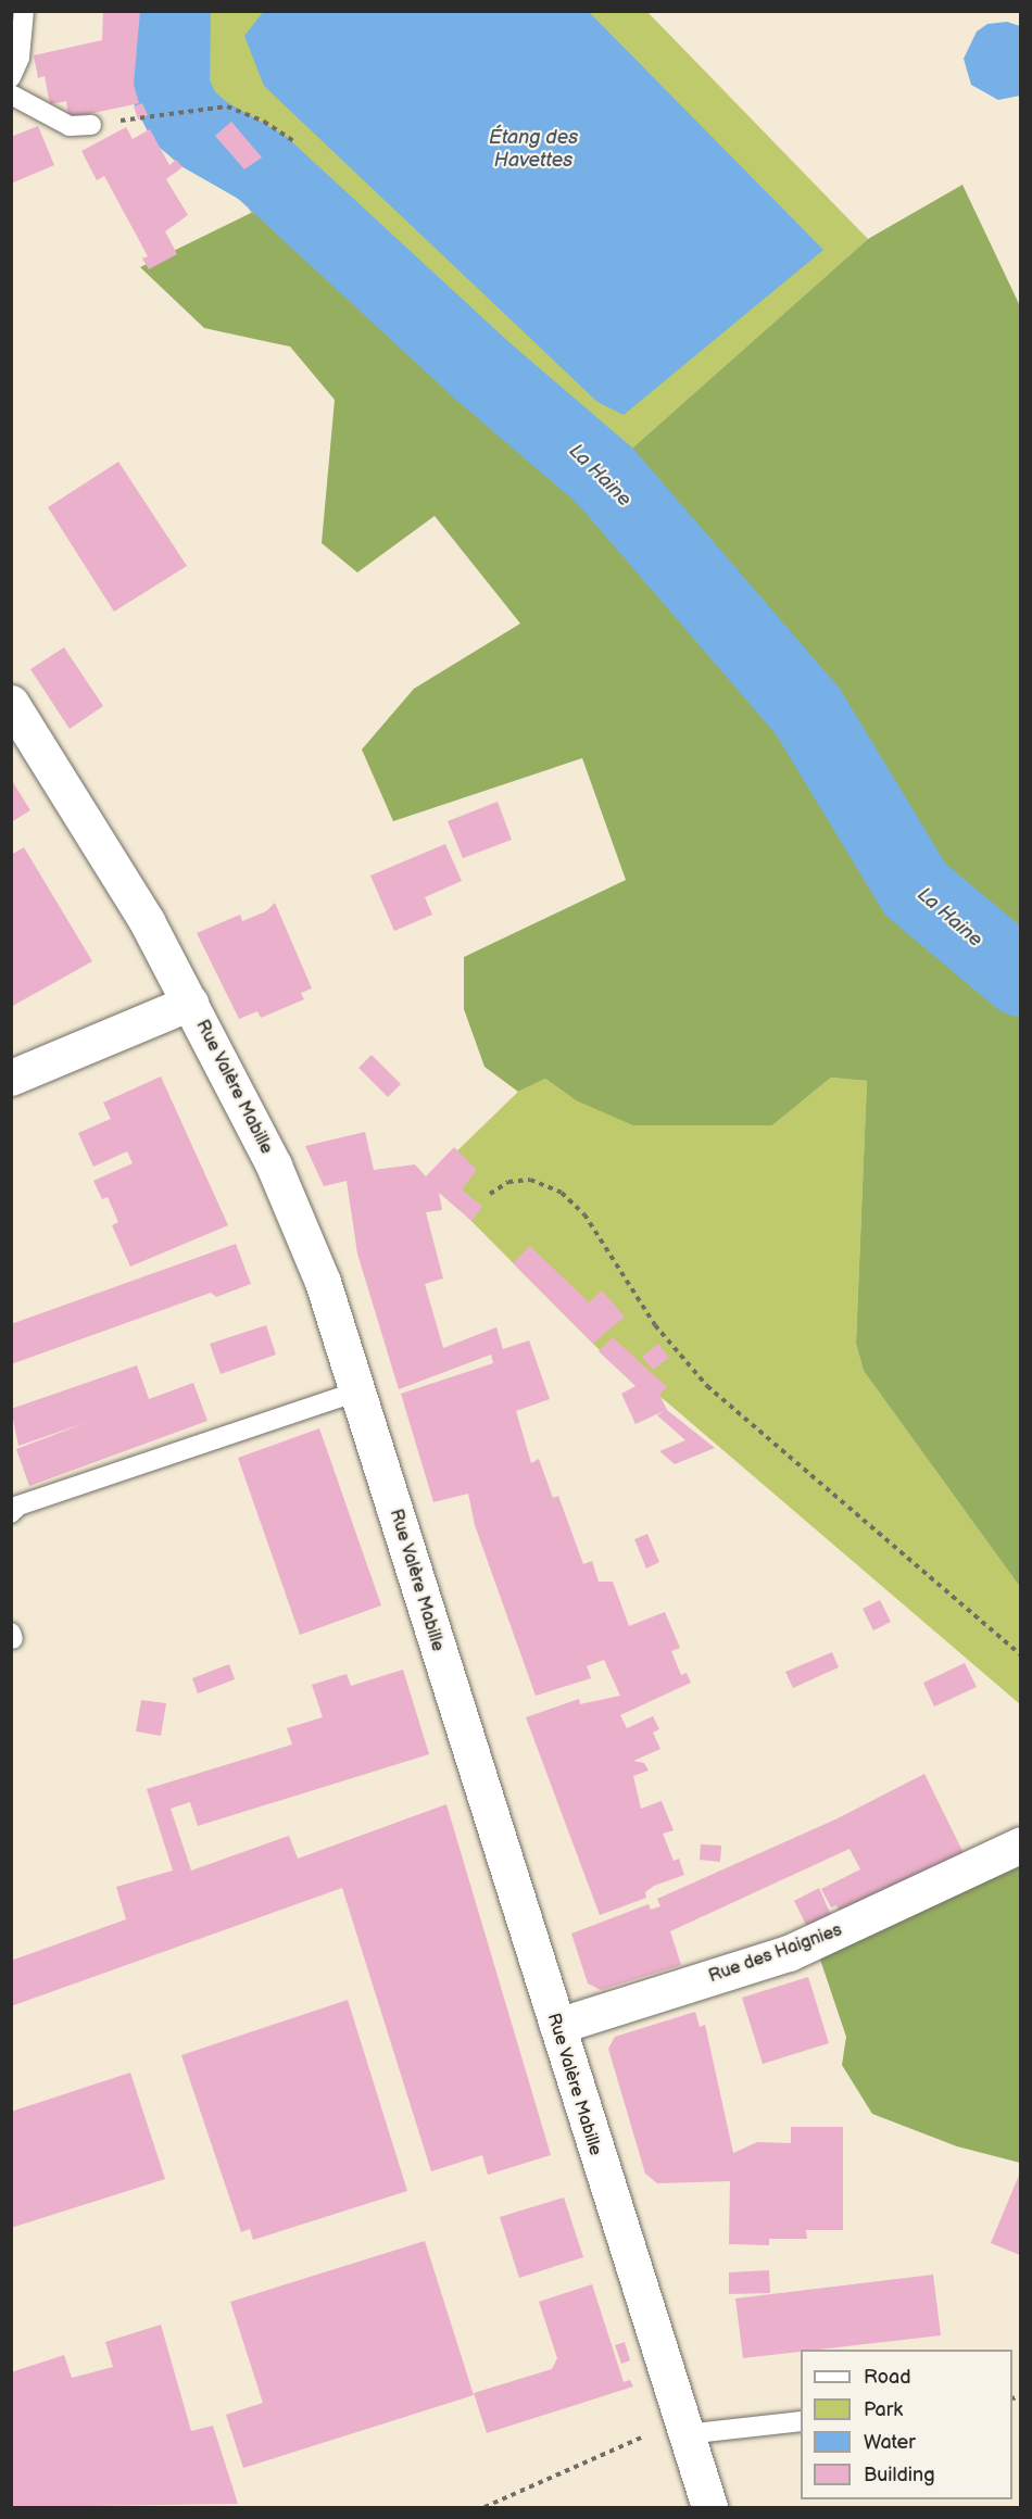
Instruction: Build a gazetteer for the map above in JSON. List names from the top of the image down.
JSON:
{
  "streets": {
    "street": ["Rue Valère Mabille", "Rue des Haignies"]
  },
  "crossings": [
    ["Rue Valère Mabille", "Rue des Haignies"]
  ],
  "water": ["Étang des Havettes", "La Haine"],
  "legend": [
    "Road",
    "Park",
    "Water",
    "Building"
  ]
}
